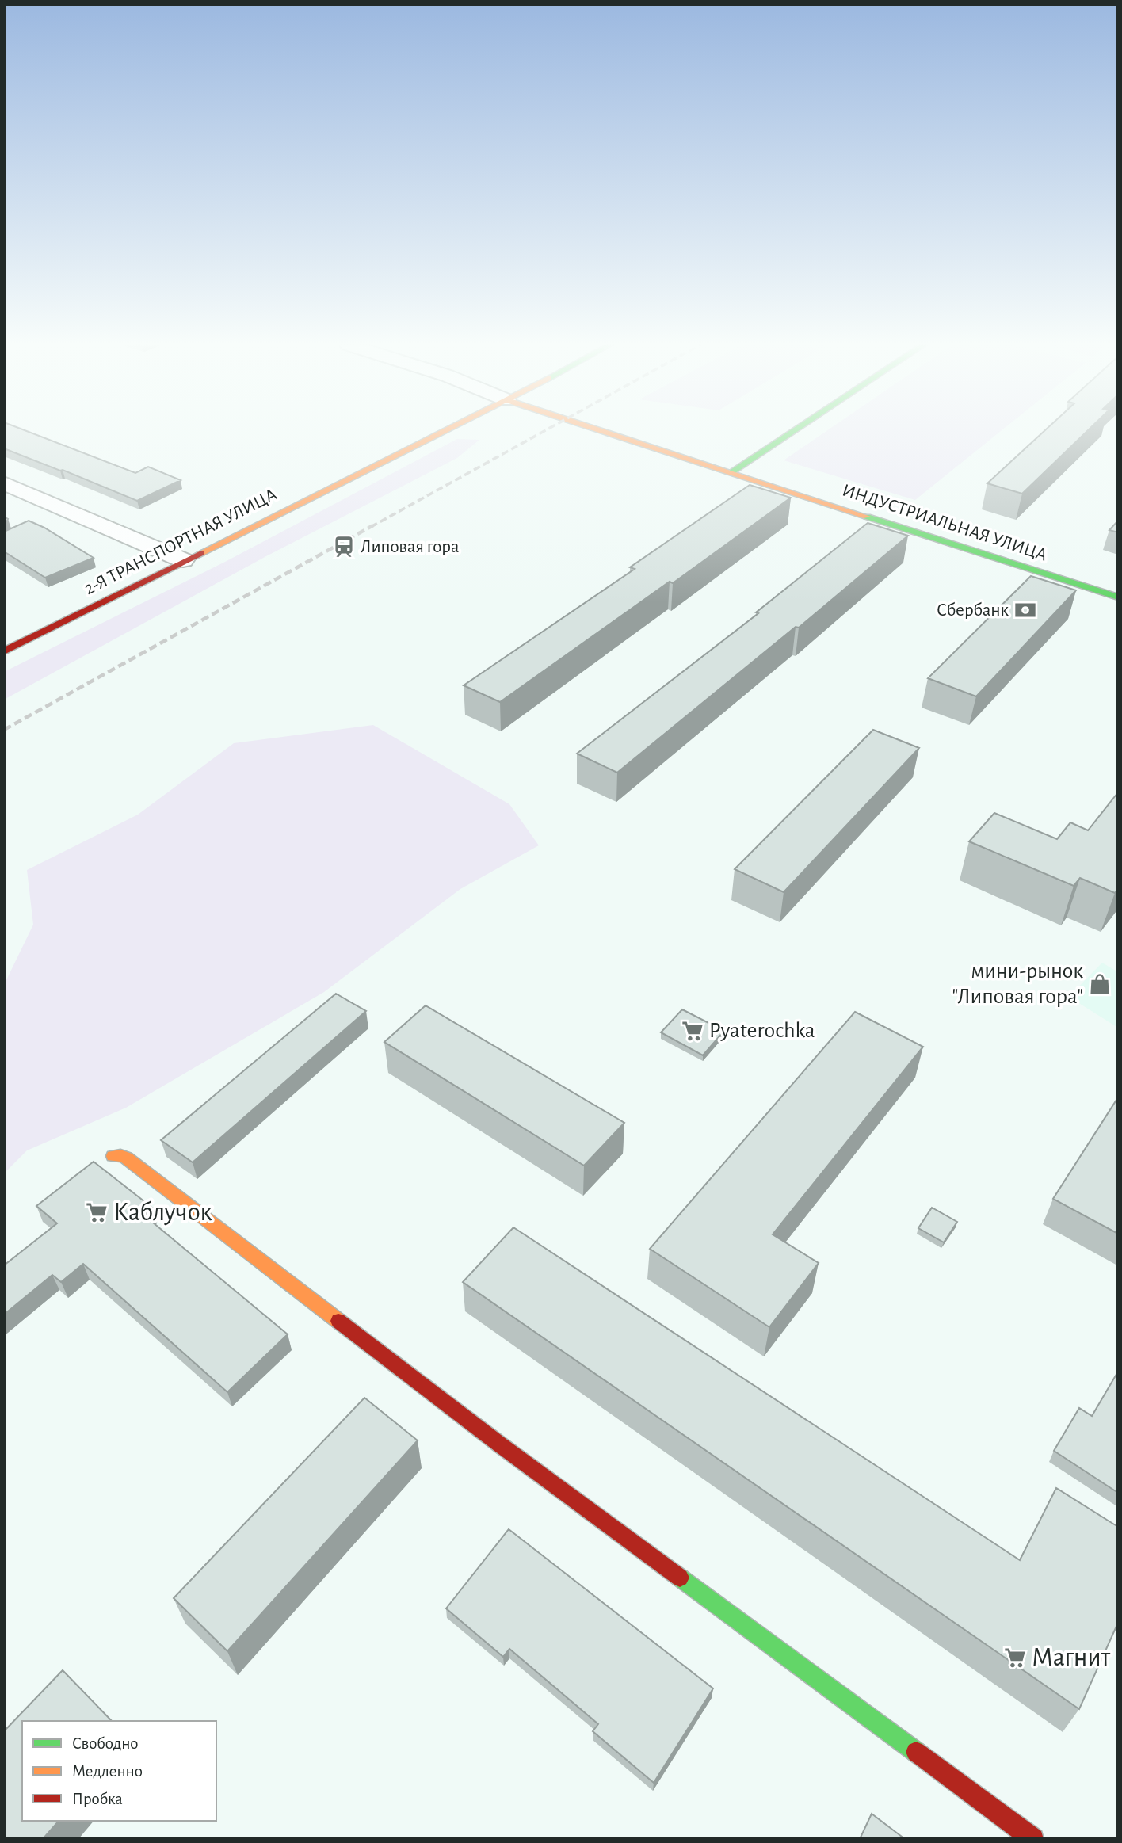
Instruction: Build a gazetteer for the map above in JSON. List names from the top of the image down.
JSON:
{
  "streets": {
    "street": ["ИНДУСТРИАЛЬНАЯ УЛИЦА", "2-Я ТРАНСПОРТНАЯ УЛИЦА"]
  },
  "places": {
    "station": ["Липовая гора"],
    "bank": ["Сбербанк"],
    "shop": ["мини-рынок \"Липовая гора\""],
    "supermarket": ["Pyaterochka", "Каблучок", "Магнит"]
  },
  "legend": ["Свободно", "Медленно", "Пробка"]
}
